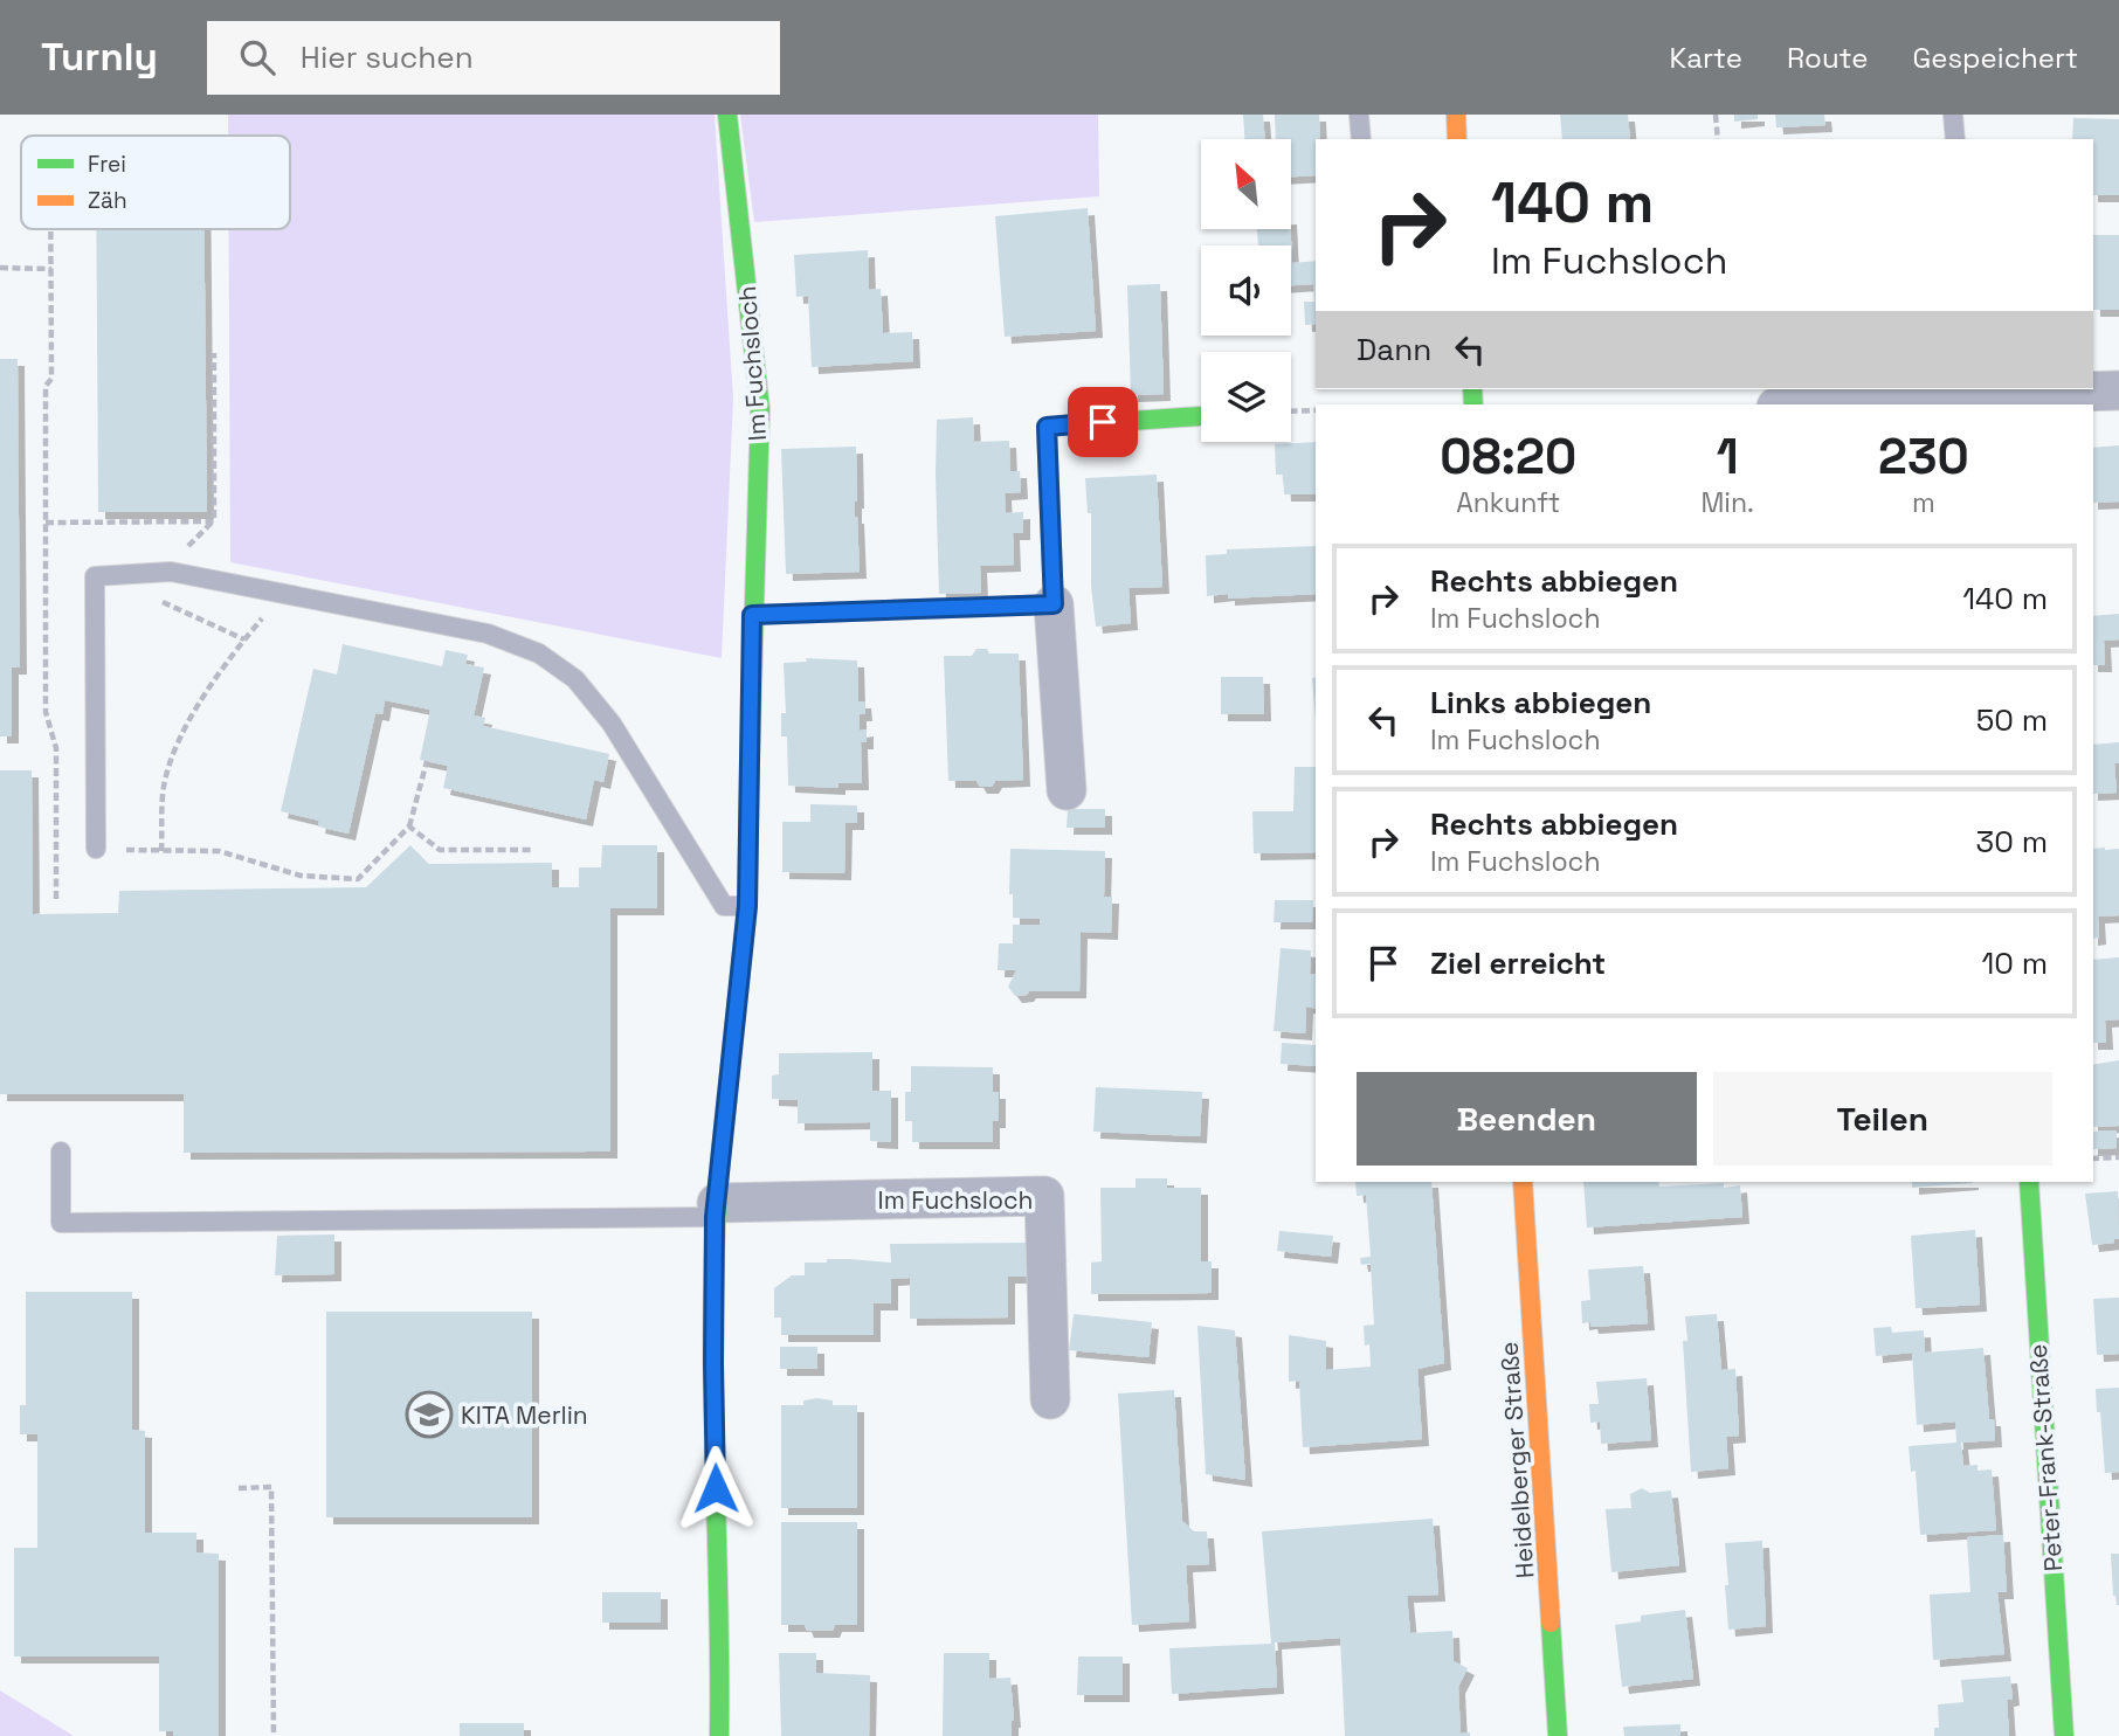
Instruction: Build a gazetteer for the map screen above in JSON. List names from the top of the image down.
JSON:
{
  "streets": {
    "street": ["Im Fuchsloch", "Peter-Frank-Straße", "Heidelberger Straße"]
  },
  "places": {
    "school or university": ["KITA Merlin"]
  },
  "legend": ["Frei", "Zäh"],
  "north": "top left",
  "page": {
    "header": "Turnly",
    "search": "Hier suchen",
    "nav": ["Karte", "Route", "Gespeichert"],
    "turn": ["140 m", "Im Fuchsloch"],
    "then": "Dann",
    "eta": [
      "08:20",
      "Ankunft",
      "1",
      "Min.",
      "230",
      "m"
    ],
    "list": [
      {
        "name": "Rechts abbiegen",
        "note": "Im Fuchsloch",
        "value": "140 m"
      },
      {
        "name": "Links abbiegen",
        "note": "Im Fuchsloch",
        "value": "50 m"
      },
      {
        "name": "Rechts abbiegen",
        "note": "Im Fuchsloch",
        "value": "30 m"
      },
      {
        "name": "Ziel erreicht",
        "value": "10 m"
      }
    ],
    "buttons": ["Beenden", "Teilen"]
  }
}
